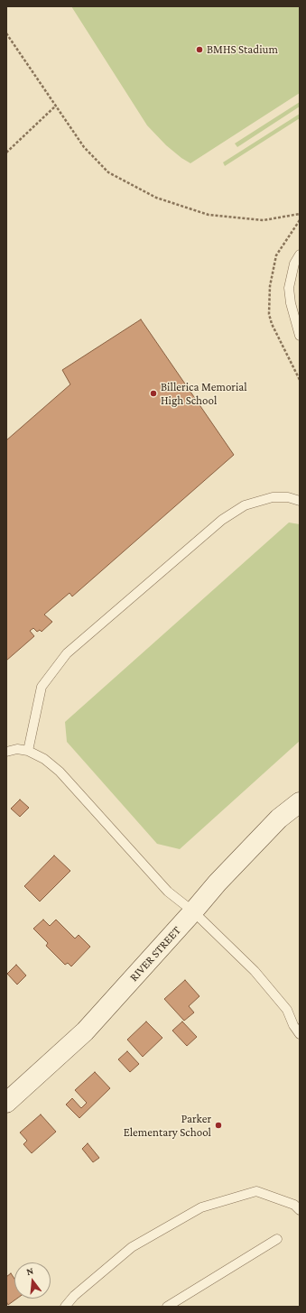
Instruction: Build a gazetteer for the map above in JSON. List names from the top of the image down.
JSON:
{
  "streets": {
    "main road": ["RIVER STREET"]
  },
  "places": ["BMHS Stadium", "Billerica Memorial High School", "Parker Elementary School"],
  "north": "top"
}
